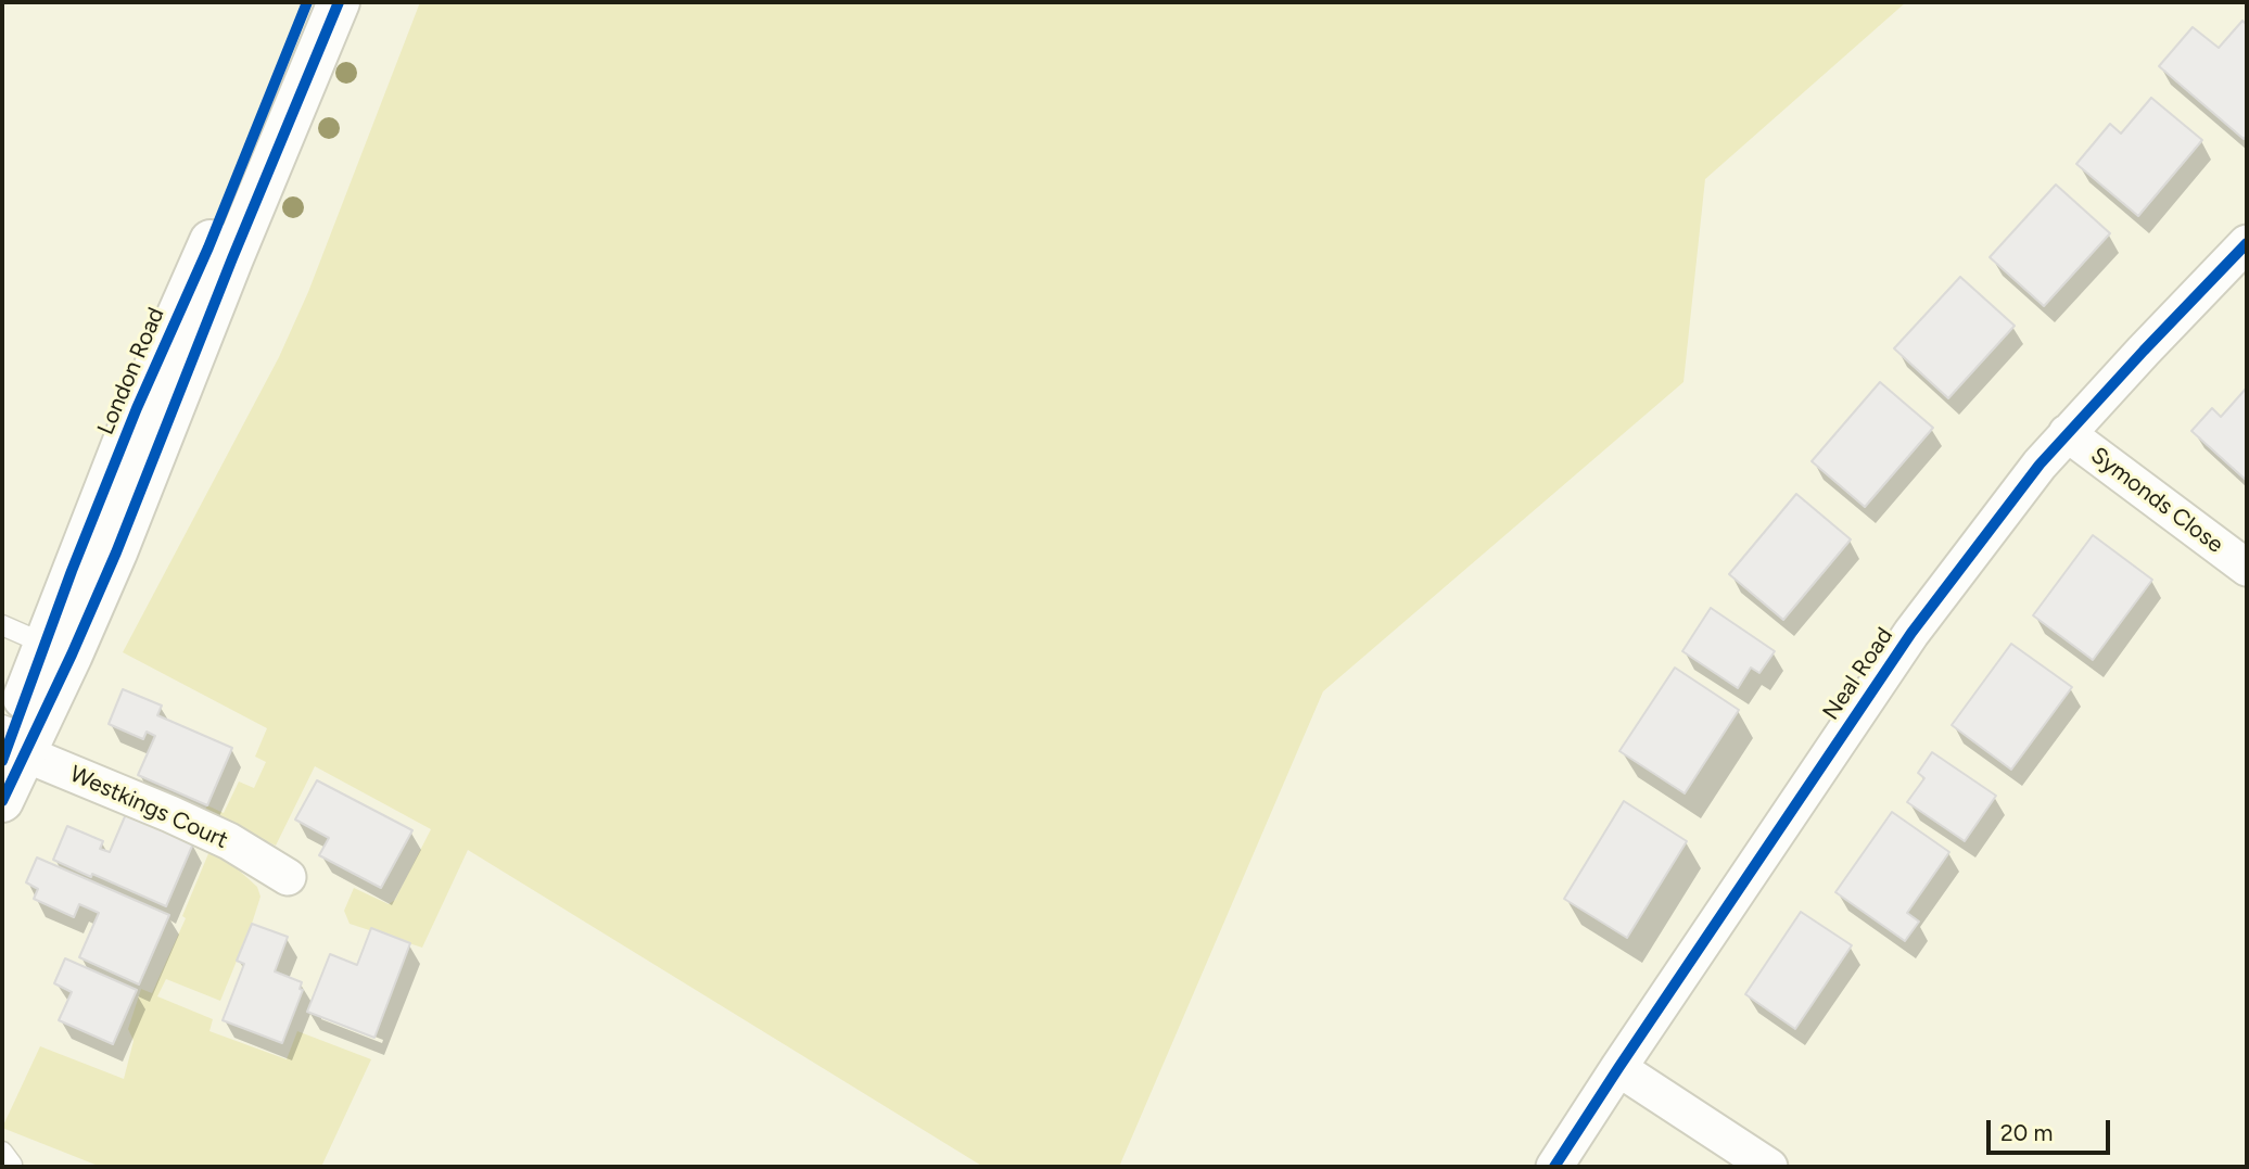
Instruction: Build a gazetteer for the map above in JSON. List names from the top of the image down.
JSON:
{
  "streets": {
    "main road": ["London Road"],
    "street": ["Symonds Close", "Neal Road", "Westkings Court"]
  },
  "crossings": [
    ["London Road", "Westkings Court"],
    ["Symonds Close", "Neal Road"]
  ],
  "scale_bar": "20 m"
}
